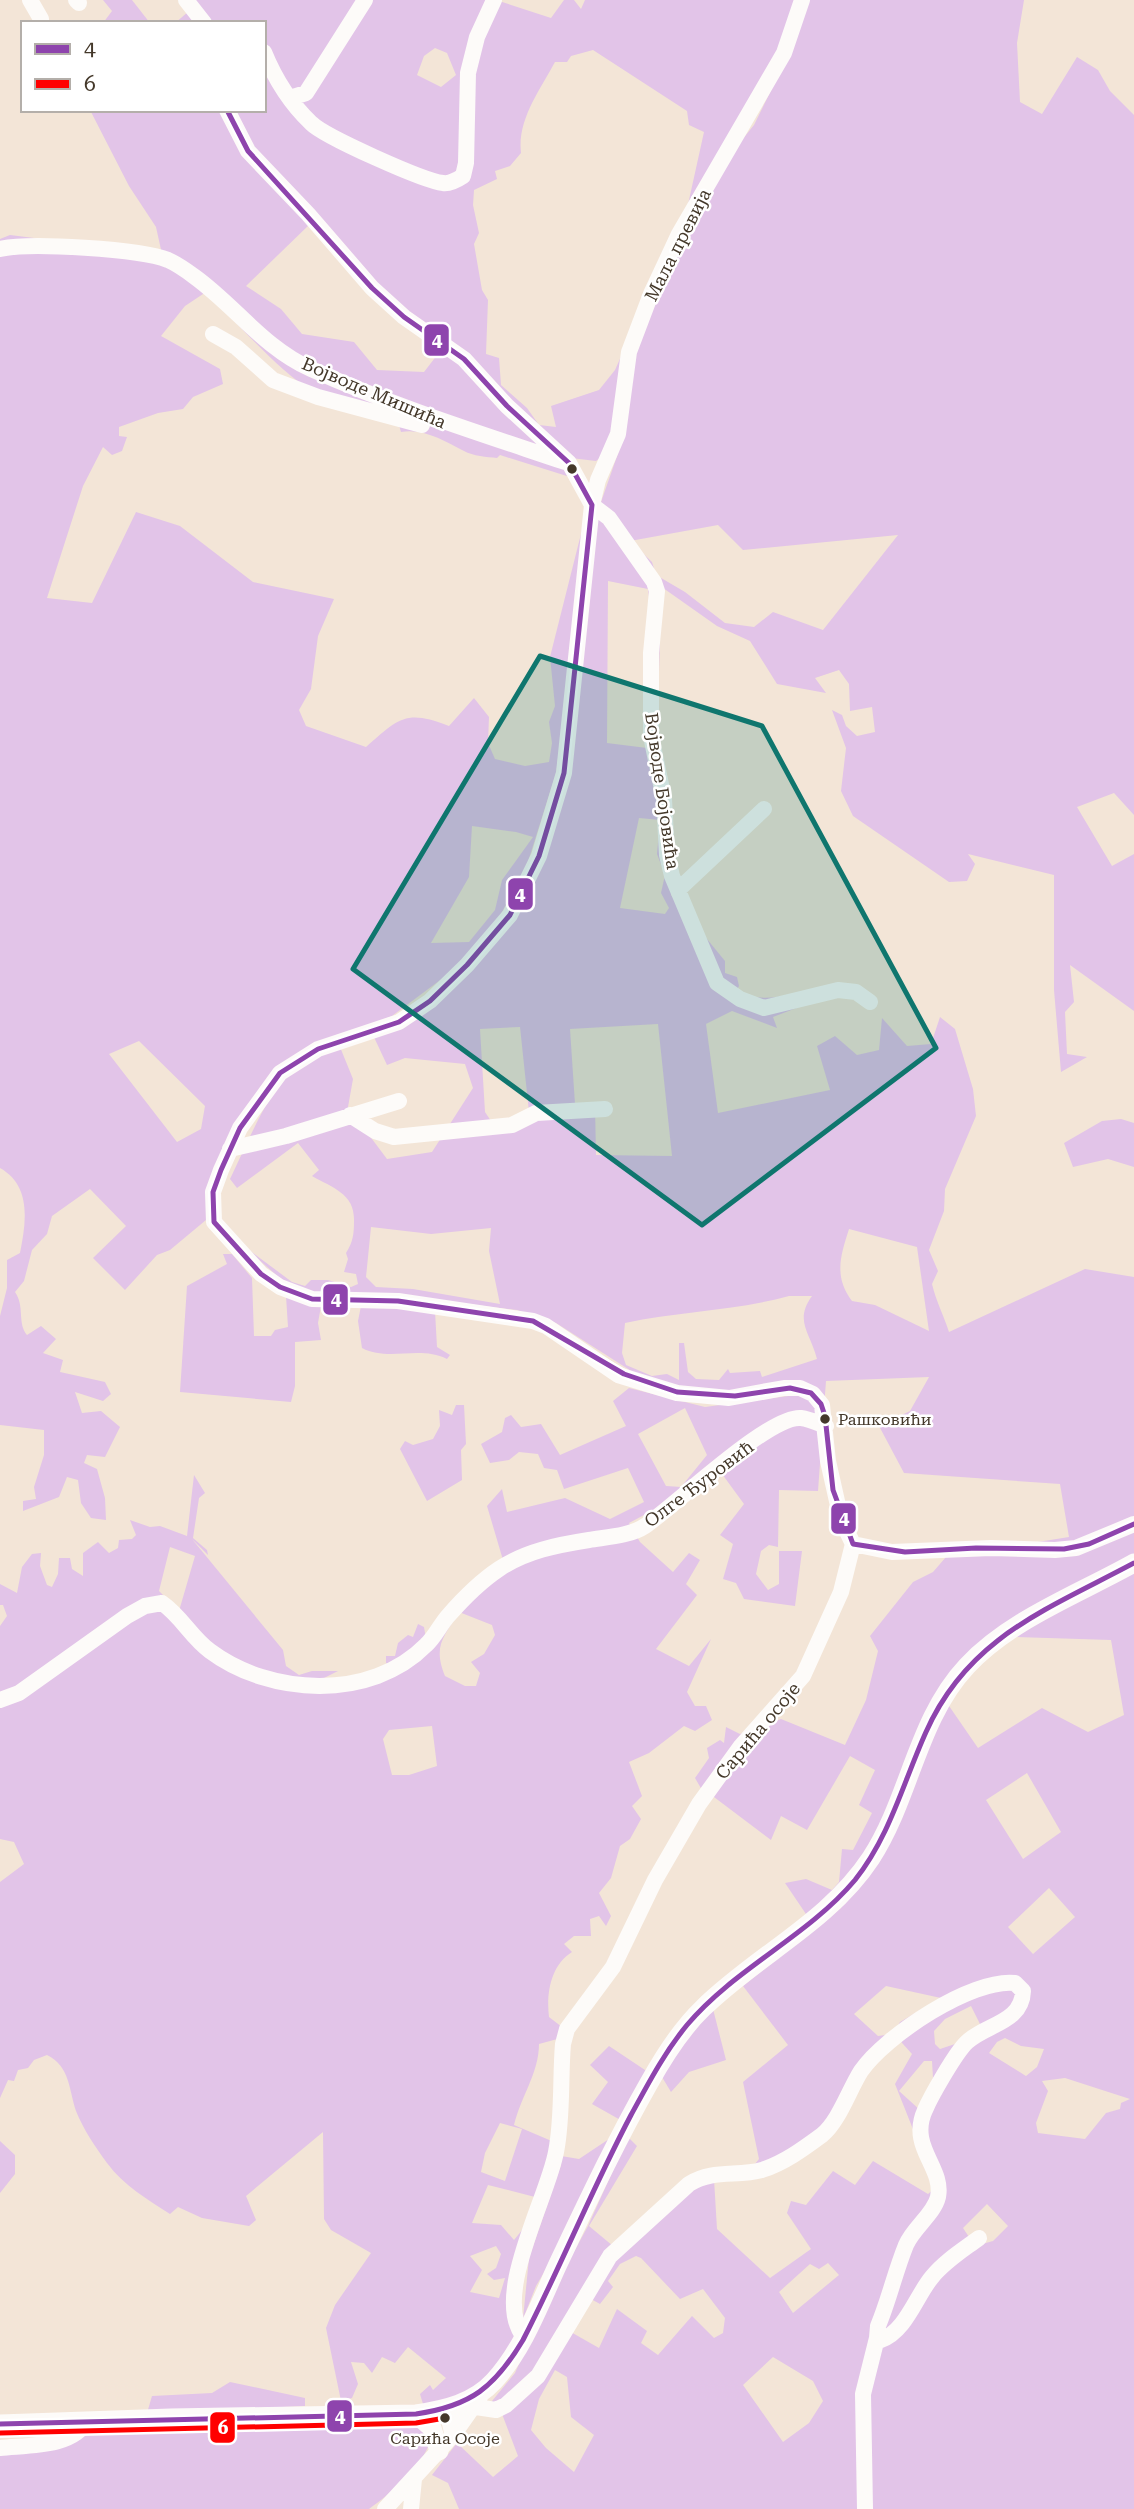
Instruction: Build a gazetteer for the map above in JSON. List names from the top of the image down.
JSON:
{
  "streets": {
    "street": [
      "Мала превија",
      "Војводе Мишића",
      "Војводе Бојовића",
      "Олге Ђуровић",
      "Сарића осоје"
    ]
  },
  "crossings": [
    ["Мала превија", "Војводе Бојовића"]
  ],
  "places": ["Рашковићи", "Сарића Осоје"],
  "lines": ["transit line 4", "transit line 6"],
  "legend": ["4", "6"]
}
